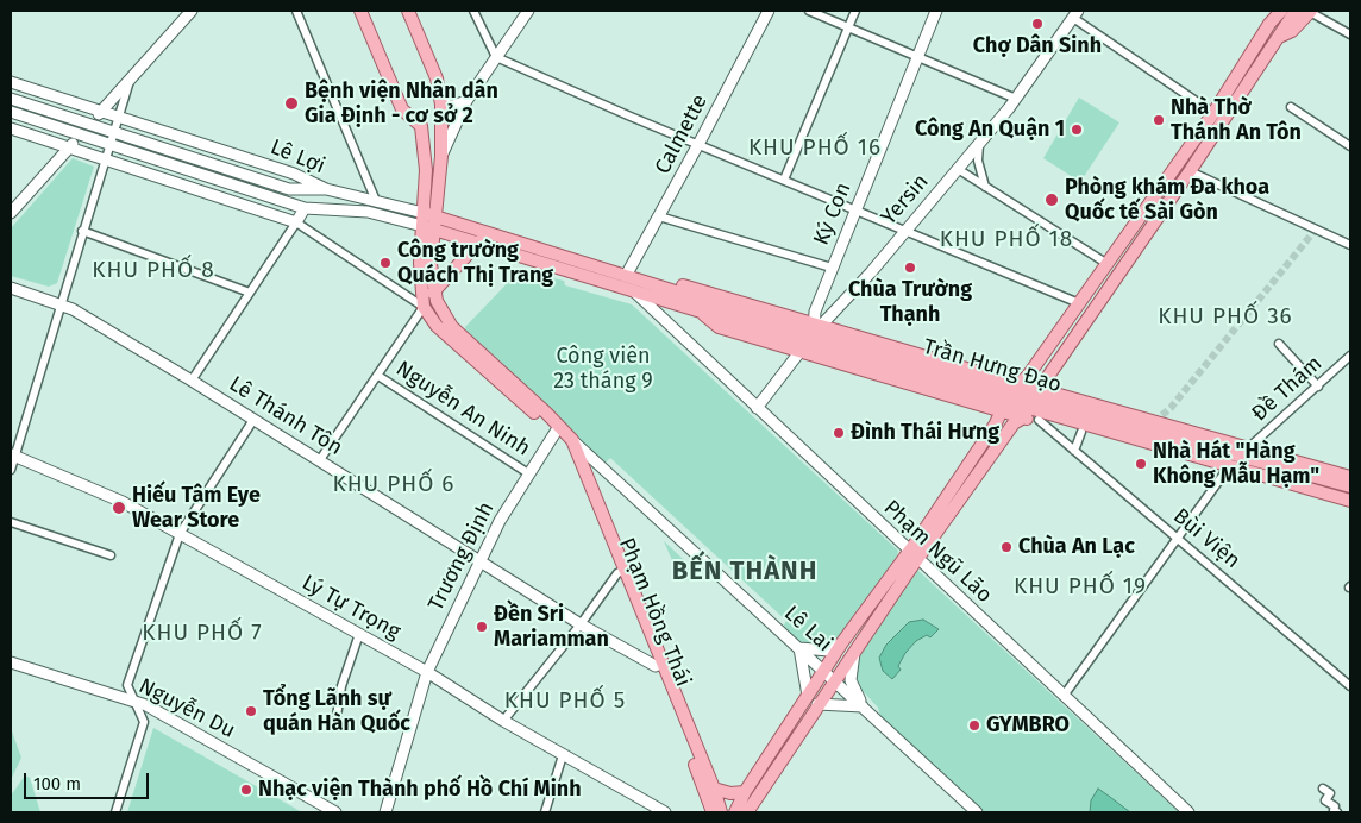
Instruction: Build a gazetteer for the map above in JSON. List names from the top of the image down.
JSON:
{
  "streets": {
    "main road": ["Trần Hưng Đạo", "Phạm Hồng Thái", "Lê Lai"],
    "street": [
      "Calmette",
      "Lê Lợi",
      "Yersin",
      "Ký Con",
      "Ðề Thám",
      "Nguyễn An Ninh",
      "Lê Thánh Tôn",
      "Bùi Viện",
      "Phạm Ngũ Lão",
      "Trương Định",
      "Lý Tự Trọng",
      "Nguyễn Du"
    ]
  },
  "crossings": [
    ["Calmette", "Trần Hưng Đạo"],
    ["Yersin", "Ký Con"],
    ["Yersin", "Trần Hưng Đạo"],
    ["Yersin", "Phạm Ngũ Lão"],
    ["Ký Con", "Trần Hưng Đạo"],
    ["Trần Hưng Đạo", "Ðề Thám"],
    ["Trần Hưng Đạo", "Bùi Viện"],
    ["Trần Hưng Đạo", "Phạm Ngũ Lão"],
    ["Nguyễn An Ninh", "Trương Định"],
    ["Lê Thánh Tôn", "Trương Định"],
    ["Lê Thánh Tôn", "Phạm Hồng Thái"],
    ["Trương Định", "Lý Tự Trọng"],
    ["Trương Định", "Phạm Hồng Thái"],
    ["Trương Định", "Lê Lai"],
    ["Phạm Hồng Thái", "Lê Lai"]
  ],
  "districts": [
    "KHU PHỐ 16",
    "KHU PHỐ 18",
    "KHU PHỐ 8",
    "KHU PHỐ 36",
    "KHU PHỐ 6",
    "BẾN THÀNH",
    "KHU PHỐ 19",
    "KHU PHỐ 7",
    "KHU PHỐ 5"
  ],
  "parks": ["Công viên 23 tháng 9"],
  "places": [
    "Chợ Dân Sinh",
    "Bệnh viện Nhân dân Gia Định - cơ sở 2",
    "Nhà Thờ Thánh An Tôn",
    "Công An Quận 1",
    "Phòng khám Đa khoa Quốc tế Sài Gòn",
    "Công trường Quách Thị Trang",
    "Chùa Trường Thạnh",
    "Đình Thái Hưng",
    "Nhà Hát \"Hàng Không Mẫu Hạm\"",
    "Hiếu Tâm Eye Wear Store",
    "Chùa An Lạc",
    "Đền Sri Mariamman",
    "Tổng Lãnh sự quán Hàn Quốc",
    "GYMBRO",
    "Nhạc viện Thành phố Hồ Chí Minh"
  ],
  "scale_bar": "100 m"
}
